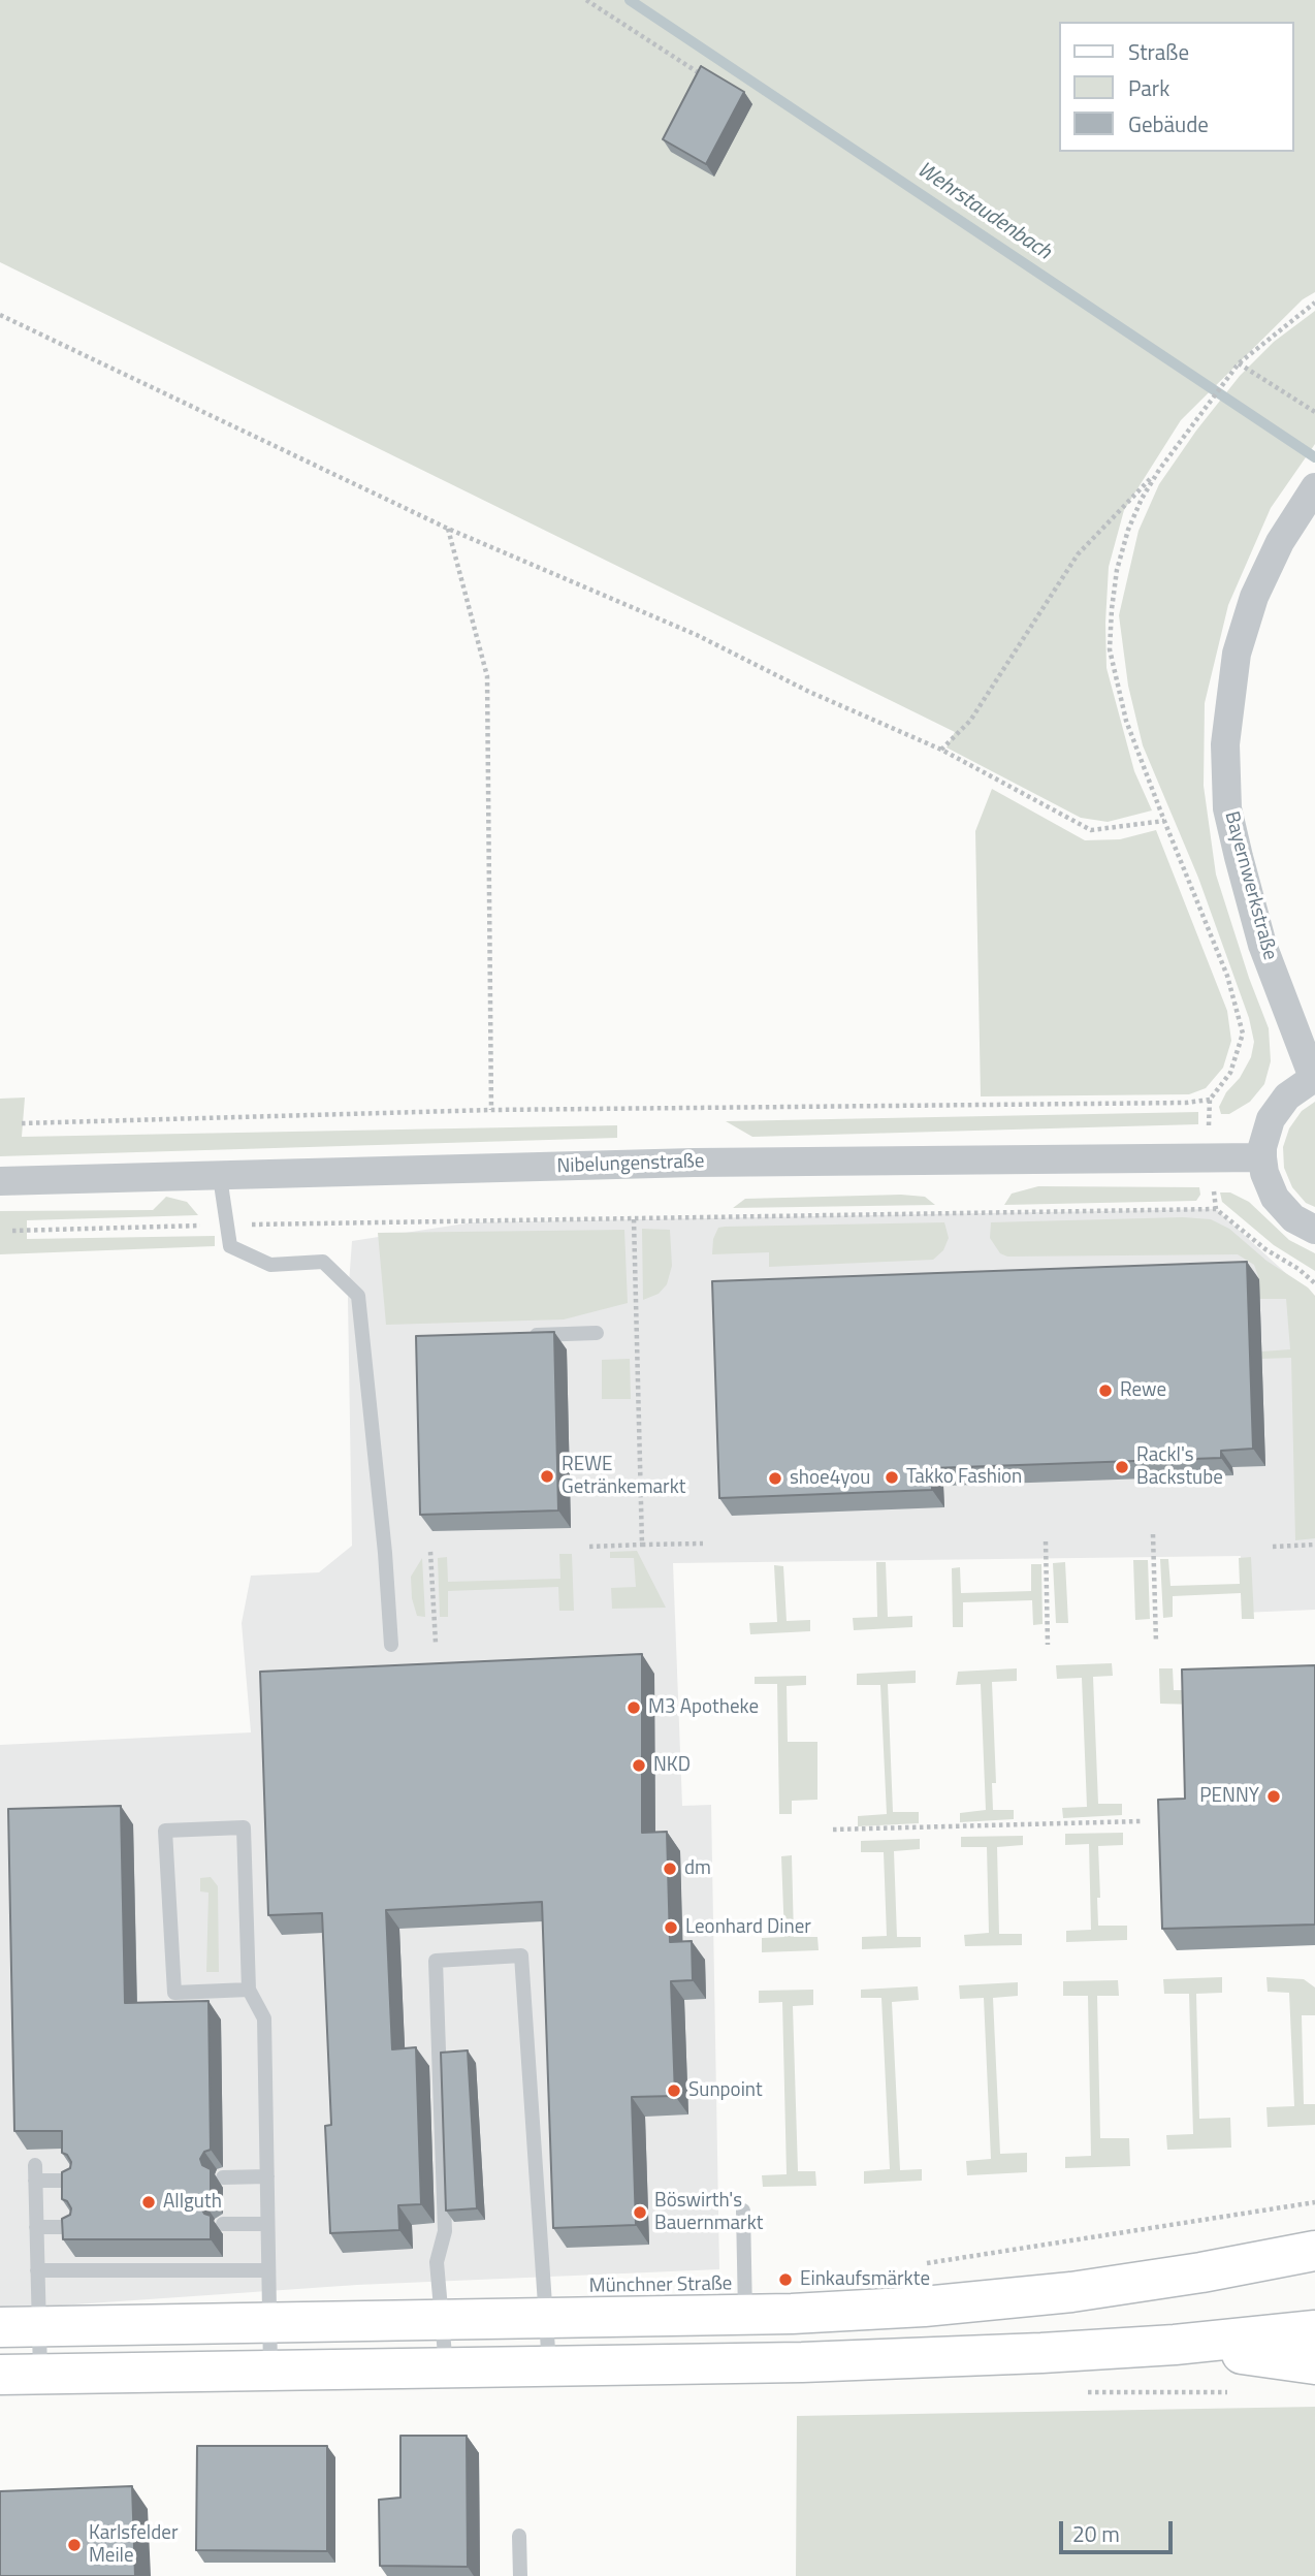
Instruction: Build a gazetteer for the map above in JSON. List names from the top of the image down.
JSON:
{
  "streets": {
    "main road": ["Münchner Straße"],
    "street": ["Bayernwerkstraße", "Nibelungenstraße"]
  },
  "crossings": [
    ["Bayernwerkstraße", "Nibelungenstraße"]
  ],
  "water": ["Wehrstaudenbach"],
  "places": [
    "Rewe",
    "Rackl's Backstube",
    "REWE Getränkemarkt",
    "Takko Fashion",
    "shoe4you",
    "M3 Apotheke",
    "NKD",
    "PENNY",
    "dm",
    "Leonhard Diner",
    "Sunpoint",
    "Allguth",
    "Böswirth's Bauernmarkt",
    "Einkaufsmärkte",
    "Karlsfelder Meile"
  ],
  "legend": ["Straße", "Park", "Gebäude"],
  "scale_bar": "20 m"
}
